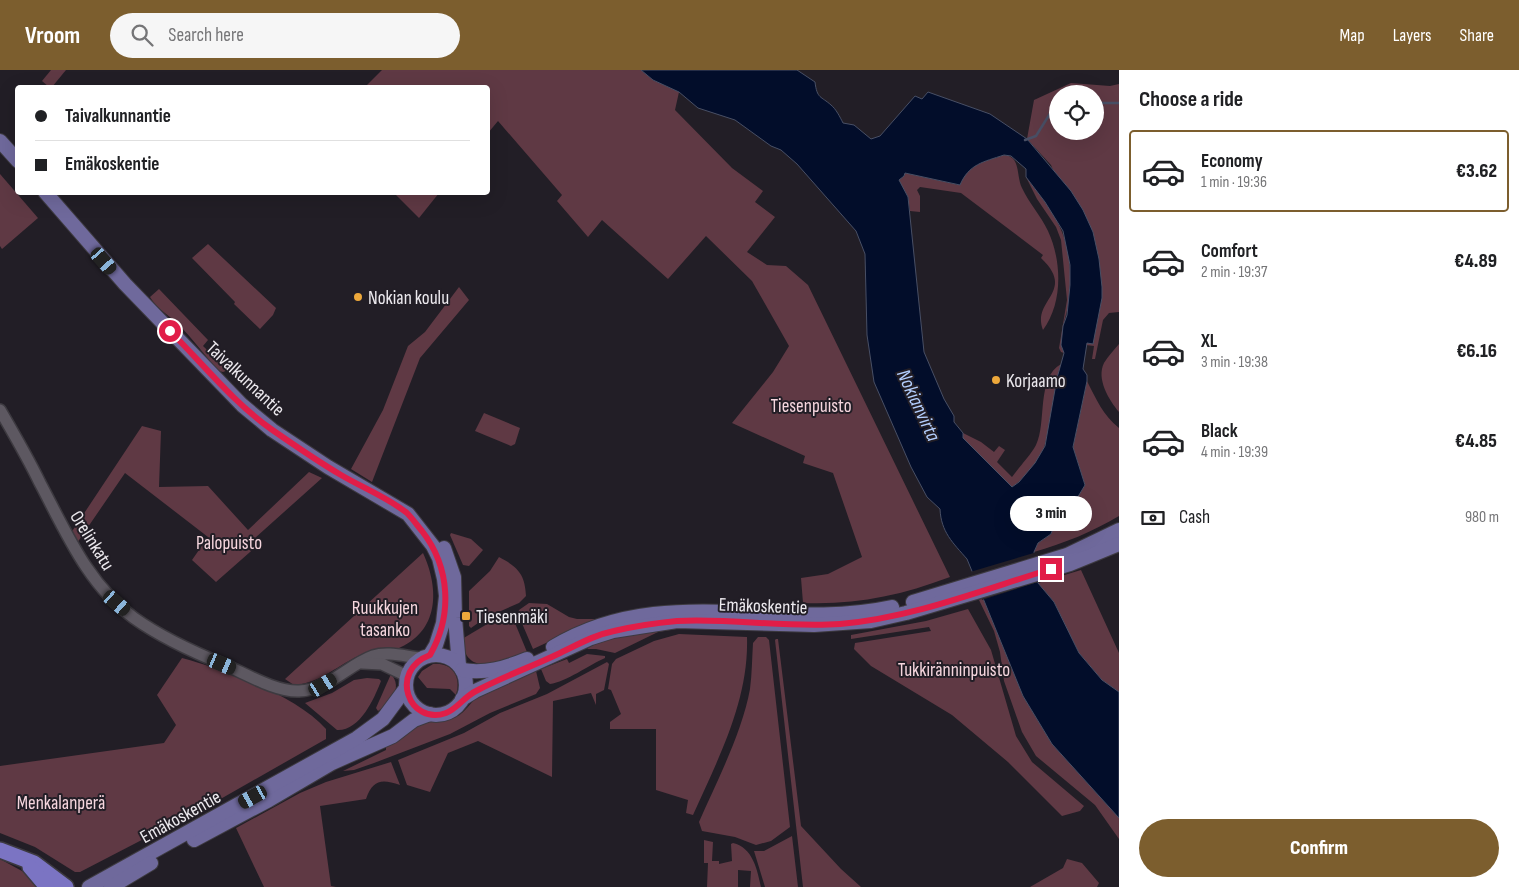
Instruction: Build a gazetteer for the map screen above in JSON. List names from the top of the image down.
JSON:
{
  "streets": {
    "main road": ["Taivalkunnantie", "Emäkoskentie"],
    "street": ["Orelinkatu"]
  },
  "crossings": [
    ["Taivalkunnantie", "Orelinkatu"],
    ["Taivalkunnantie", "Emäkoskentie"],
    ["Orelinkatu", "Emäkoskentie"]
  ],
  "water": ["Nokianvirta"],
  "parks": [
    "Tiesenpuisto",
    "Palopuisto",
    "Ruukkujen tasanko",
    "Tukkiränninpuisto",
    "Menkalanperä"
  ],
  "places": {
    "other": ["Nokian koulu", "Korjaamo"],
    "transit": ["Tiesenmäki"]
  },
  "page": {
    "header": "Vroom",
    "search": "Search here",
    "nav": ["Map", "Layers", "Share"],
    "heading": "Choose a ride",
    "banner": ["Taivalkunnantie", "Emäkoskentie"],
    "list": [
      {
        "name": "Economy",
        "note": "1 min · 19:36",
        "value": "€3.62"
      },
      {
        "name": "Comfort",
        "note": "2 min · 19:37",
        "value": "€4.89"
      },
      {
        "name": "XL",
        "note": "3 min · 19:38",
        "value": "€6.16"
      },
      {
        "name": "Black",
        "note": "4 min · 19:39",
        "value": "€4.85"
      }
    ],
    "pay": ["Cash", "980 m"],
    "bubble": "3 min",
    "buttons": "Confirm"
  }
}
